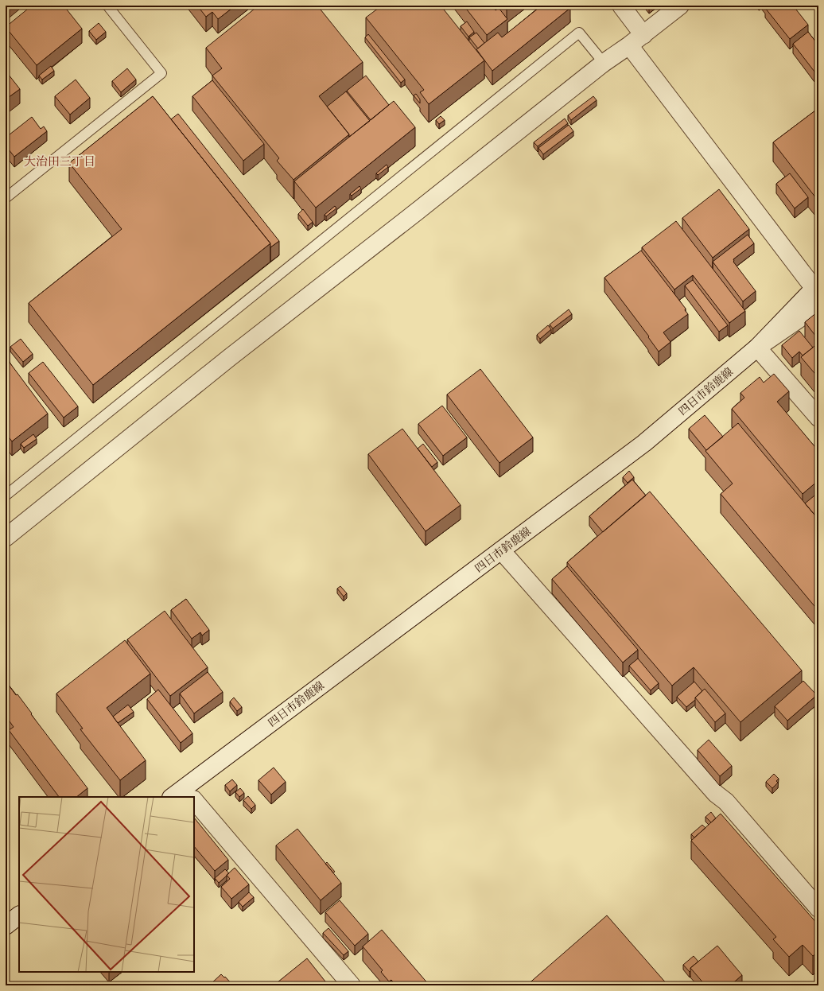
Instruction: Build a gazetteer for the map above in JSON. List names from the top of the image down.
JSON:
{
  "streets": {
    "street": ["四日市鈴鹿線"]
  },
  "districts": ["大治田三丁目"]
}
